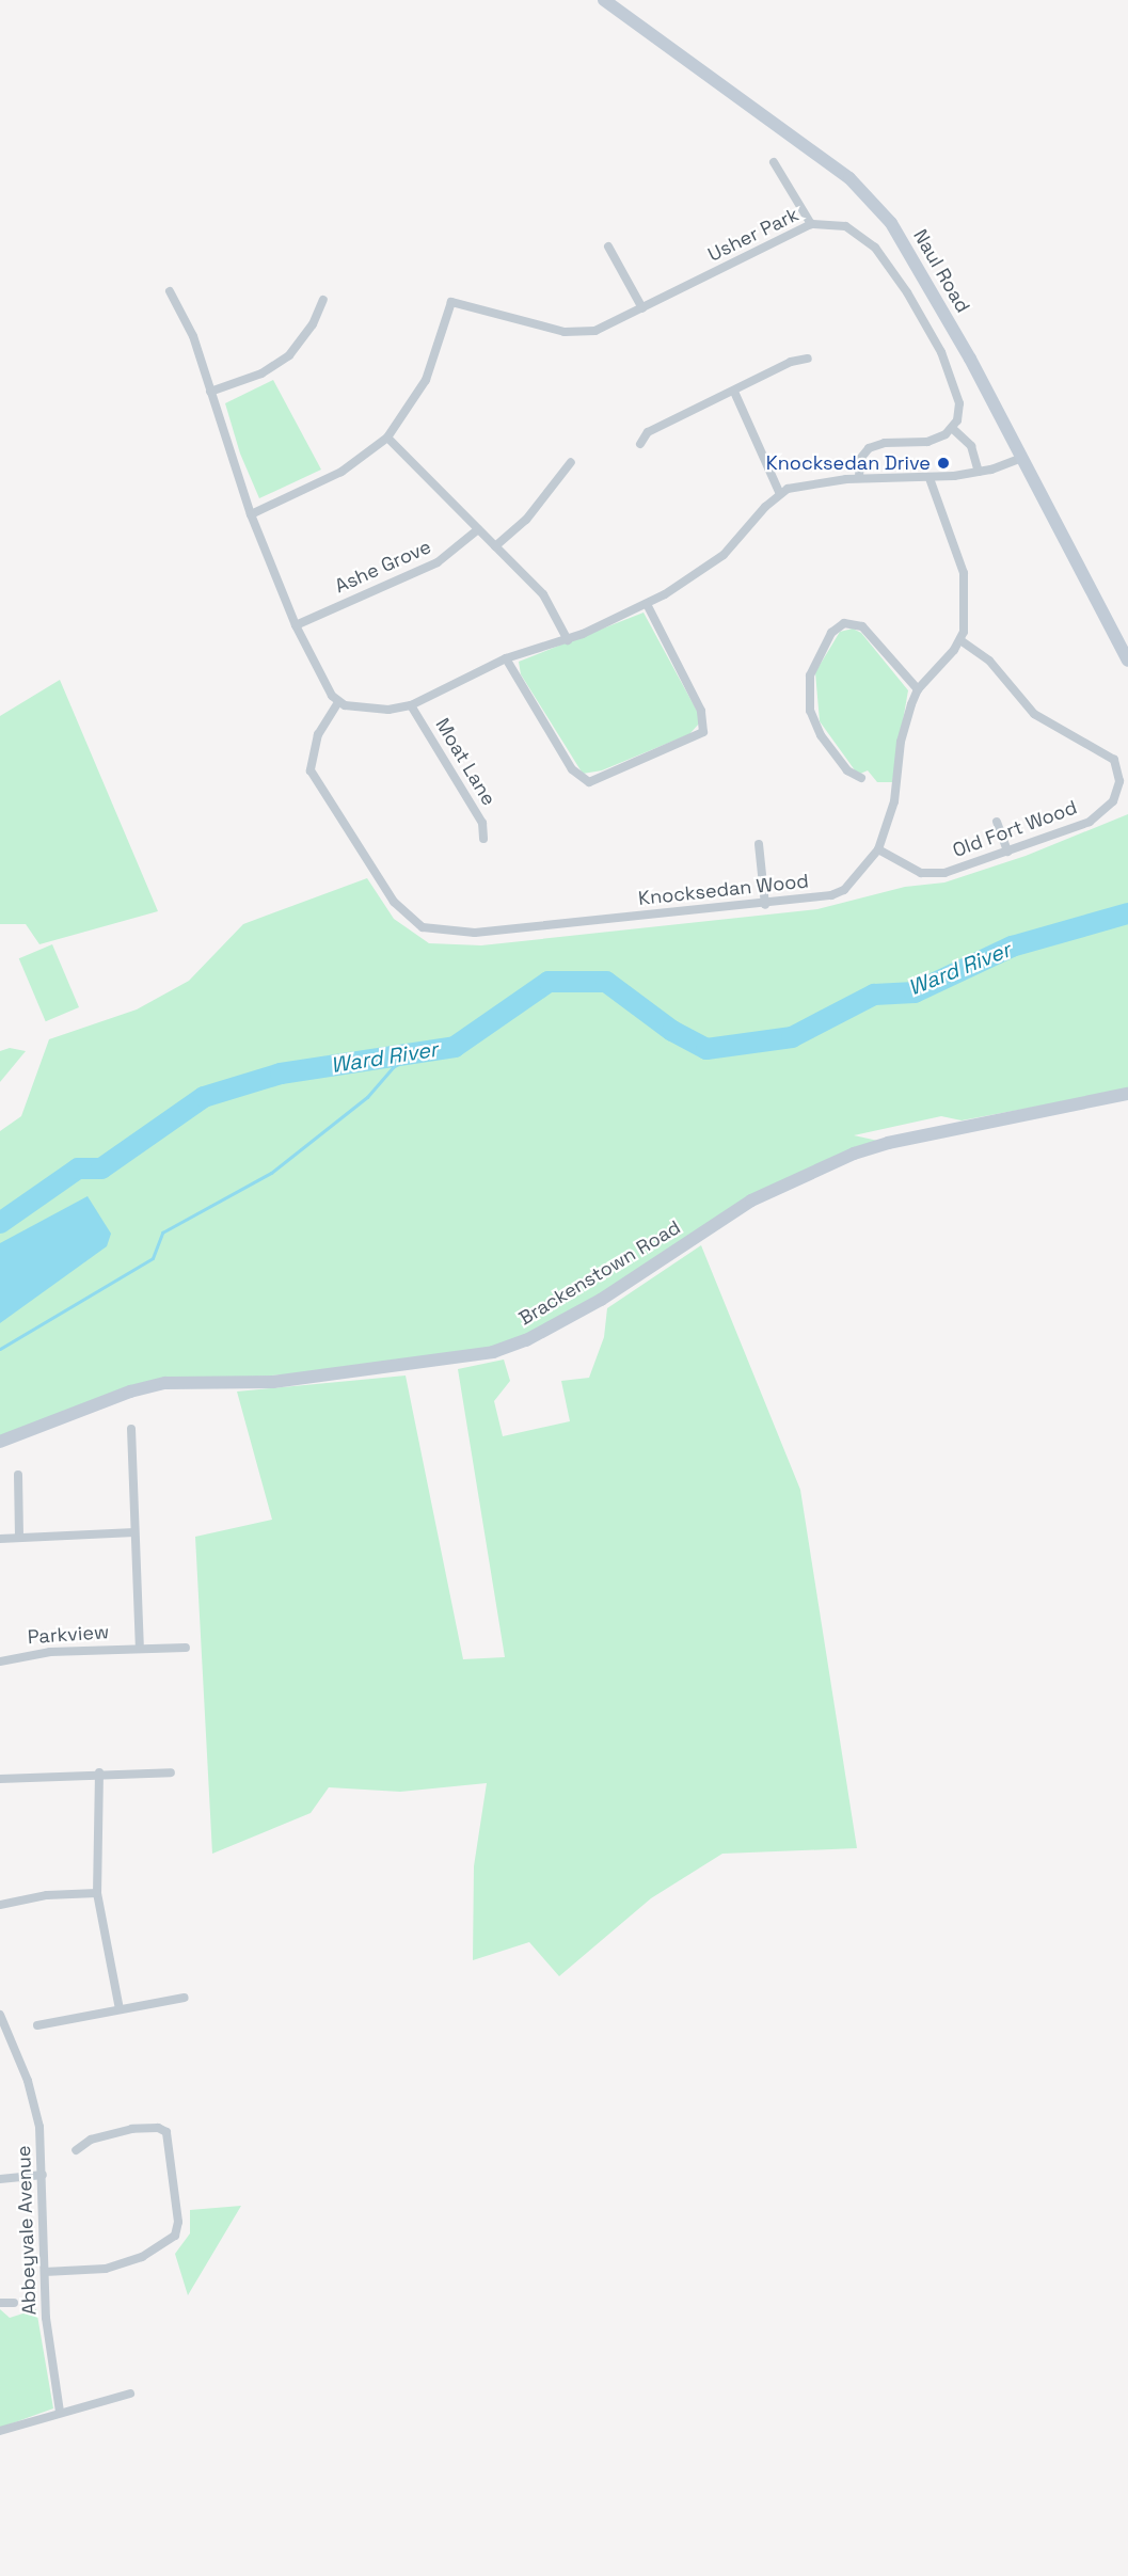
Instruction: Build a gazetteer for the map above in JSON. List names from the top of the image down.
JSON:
{
  "streets": {
    "street": [
      "Usher Park",
      "Naul Road",
      "Ashe Grove",
      "Moat Lane",
      "Old Fort Wood",
      "Knocksedan Wood",
      "Brackenstown Road",
      "Parkview",
      "Abbeyvale Avenue"
    ]
  },
  "crossings": [
    ["Old Fort Wood", "Knocksedan Wood"]
  ],
  "water": ["Ward River"],
  "places": ["Knocksedan Drive"]
}
